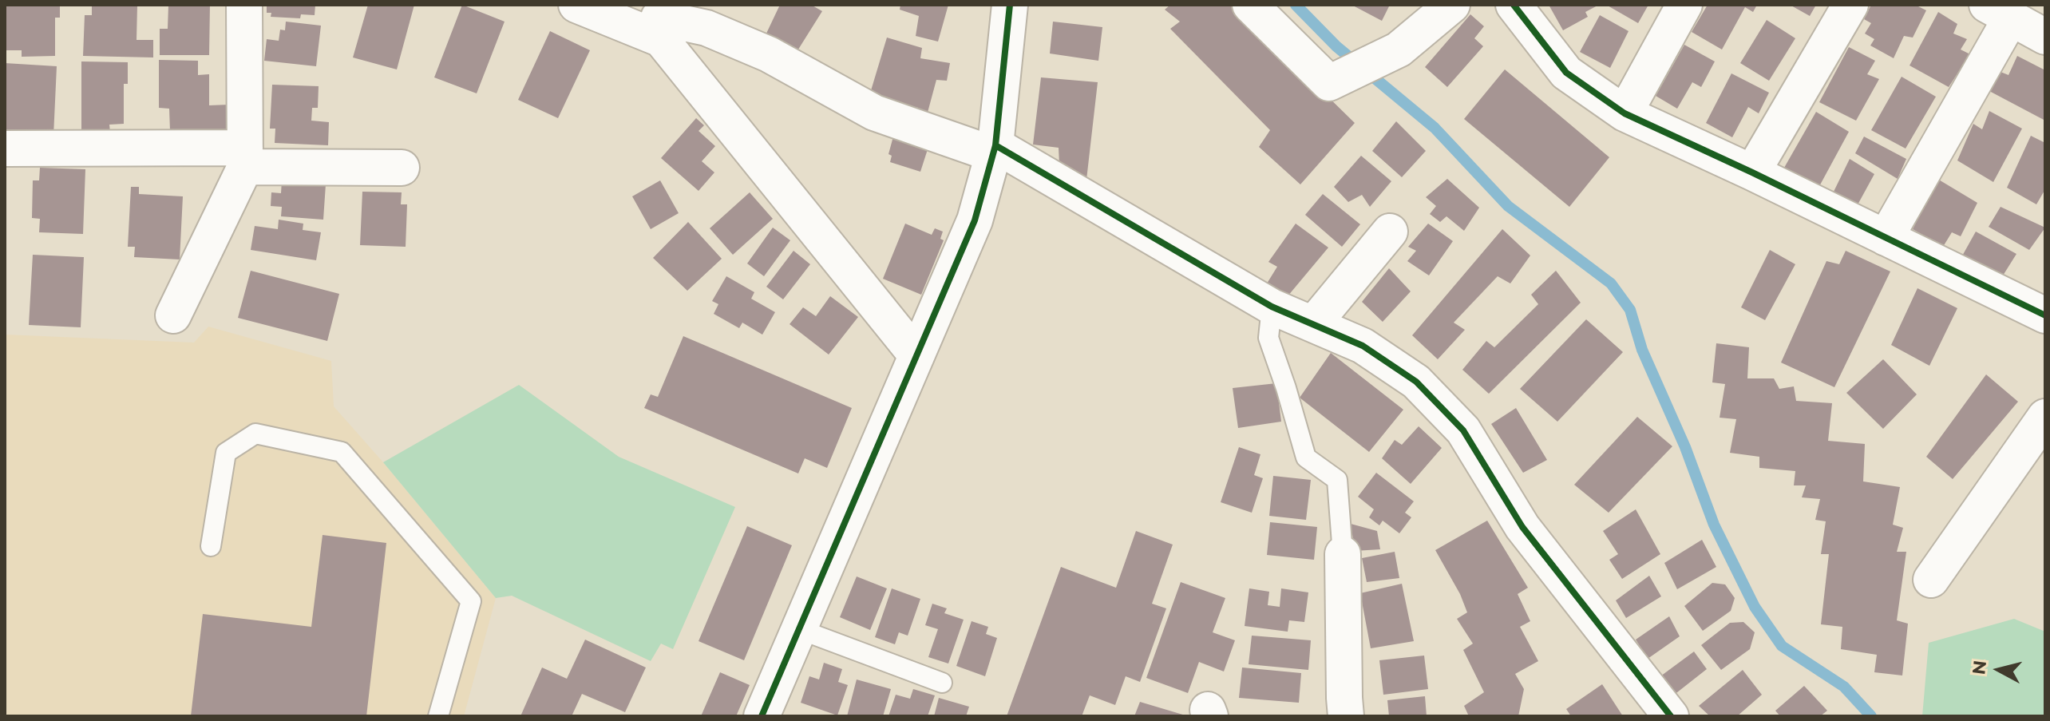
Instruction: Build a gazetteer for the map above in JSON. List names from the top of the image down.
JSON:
{
  "north": "left"
}
